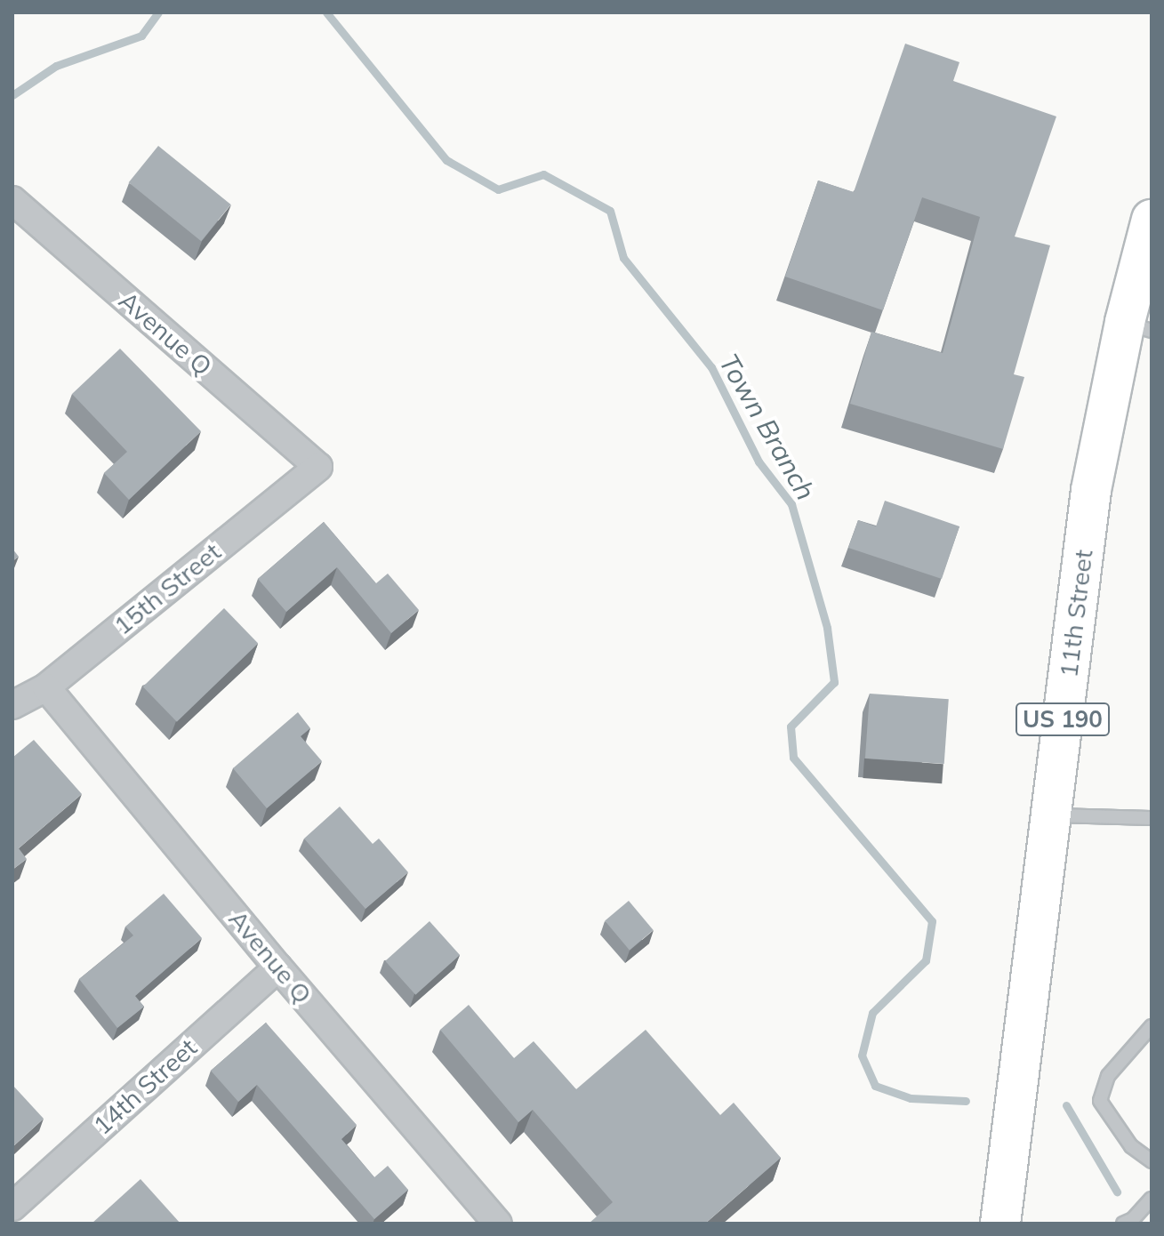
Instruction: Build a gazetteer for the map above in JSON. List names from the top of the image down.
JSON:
{
  "streets": {
    "main road": ["11th Street", "US 190"],
    "street": ["Avenue Q", "15th Street", "14th Street"]
  },
  "crossings": [
    ["Avenue Q", "15th Street"],
    ["Avenue Q", "14th Street"]
  ],
  "water": ["Town Branch"]
}
